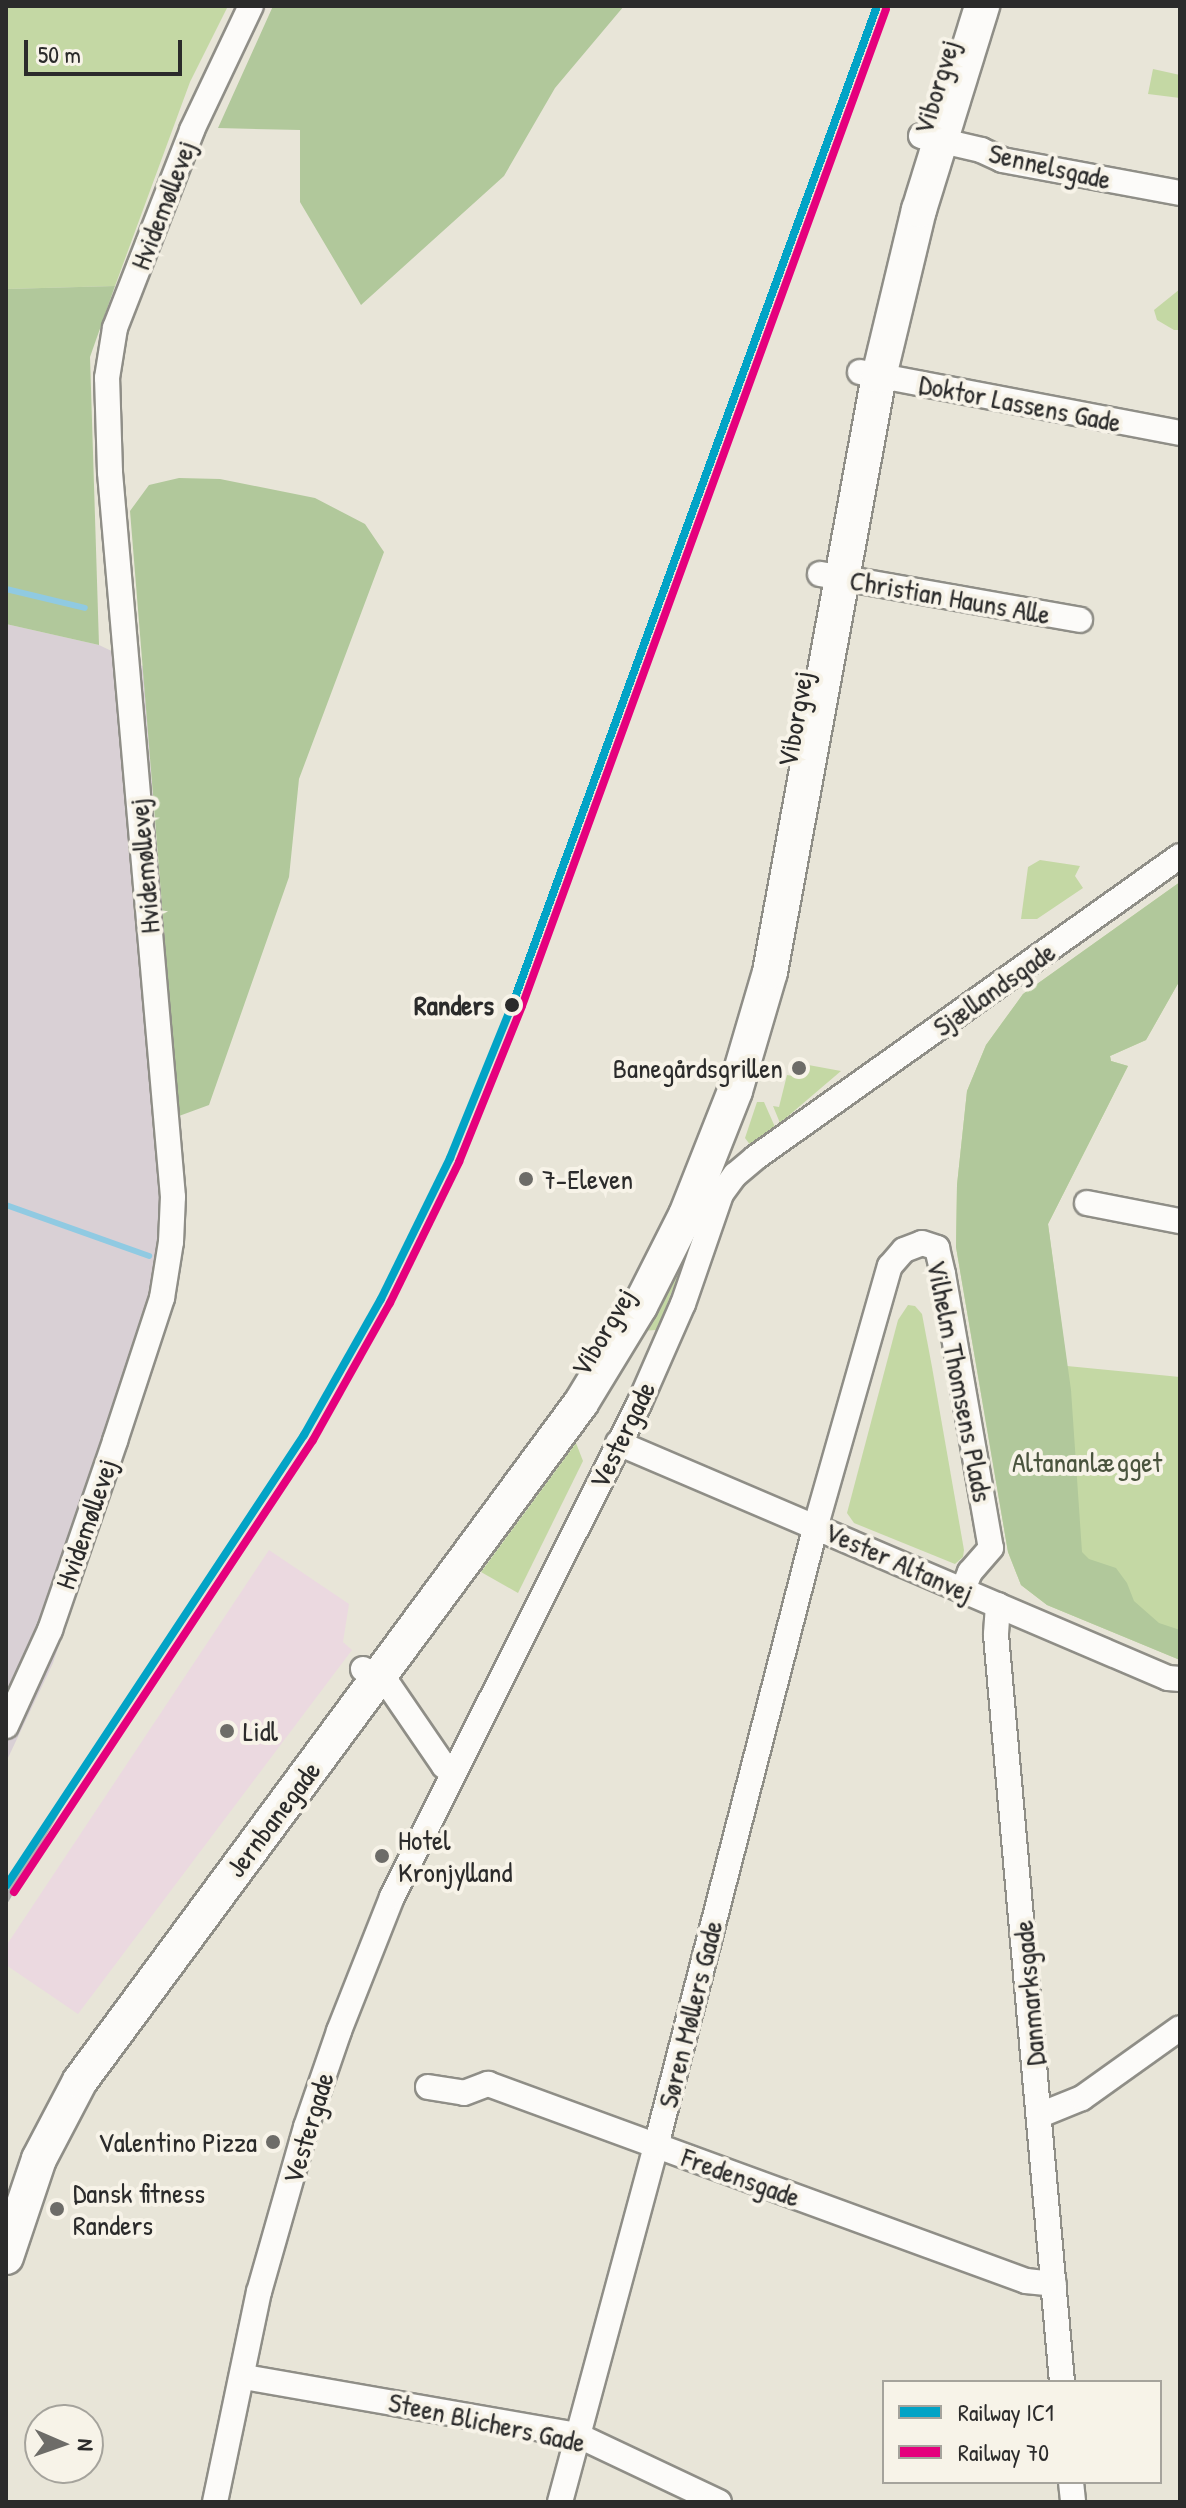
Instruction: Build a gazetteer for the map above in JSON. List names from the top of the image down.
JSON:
{
  "streets": {
    "main road": ["Viborgvej", "Jernbanegade"],
    "street": [
      "Sennelsgade",
      "Hvidemøllevej",
      "Doktor Lassens Gade",
      "Christian Hauns Alle",
      "Sjællandsgade",
      "Vilhelm Thomsens Plads",
      "Vestergade",
      "Vester Altanvej",
      "Danmarksgade",
      "Søren Møllers Gade",
      "Fredensgade",
      "Steen Blichers Gade"
    ]
  },
  "crossings": [
    ["Viborgvej", "Sennelsgade"],
    ["Viborgvej", "Doktor Lassens Gade"],
    ["Viborgvej", "Christian Hauns Alle"],
    ["Viborgvej", "Jernbanegade"],
    ["Sjællandsgade", "Vestergade"],
    ["Vilhelm Thomsens Plads", "Vester Altanvej"],
    ["Vilhelm Thomsens Plads", "Søren Møllers Gade"],
    ["Vestergade", "Vester Altanvej"],
    ["Vestergade", "Steen Blichers Gade"],
    ["Vester Altanvej", "Danmarksgade"],
    ["Vester Altanvej", "Søren Møllers Gade"],
    ["Danmarksgade", "Fredensgade"],
    ["Søren Møllers Gade", "Fredensgade"],
    ["Søren Møllers Gade", "Steen Blichers Gade"]
  ],
  "parks": ["Altananlægget"],
  "places": [
    "Randers",
    "Banegårdsgrillen",
    "7-Eleven",
    "Lidl",
    "Hotel Kronjylland",
    "Valentino Pizza",
    "Dansk fitness Randers"
  ],
  "lines": ["rail line IC1", "rail line 70"],
  "legend": ["Railway IC1", "Railway 70"],
  "scale_bar": "50 m",
  "north": "right"
}
